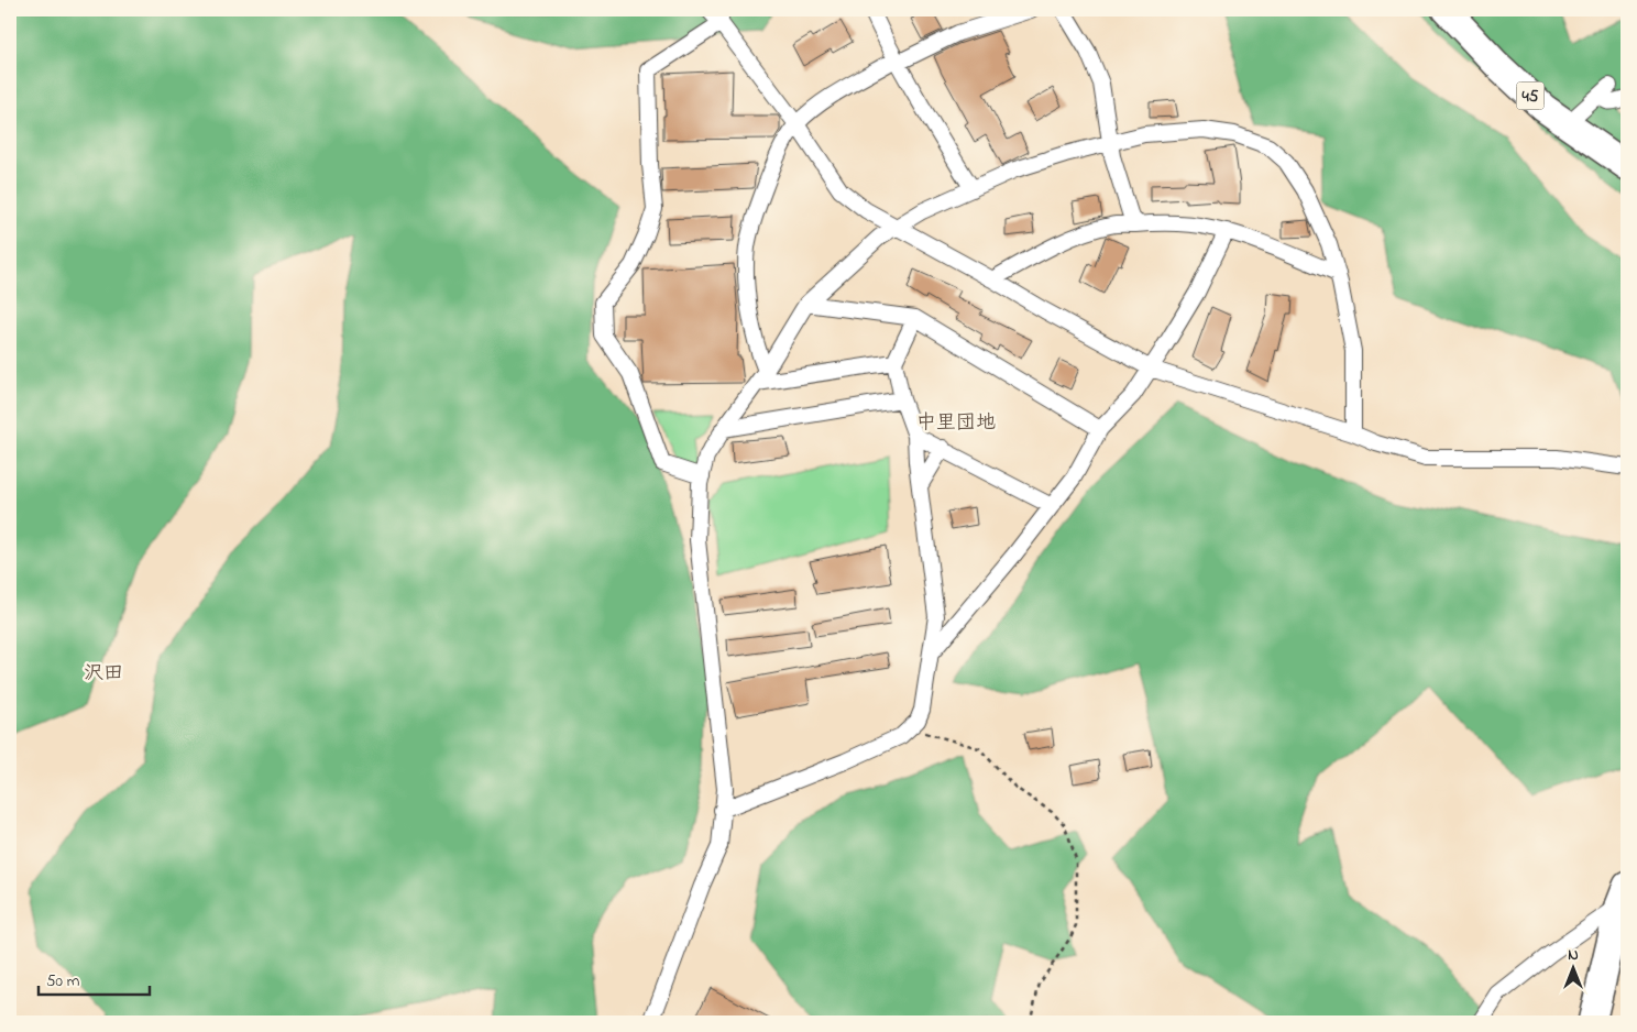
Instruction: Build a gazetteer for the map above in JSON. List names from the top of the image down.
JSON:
{
  "streets": {
    "highway": ["45"]
  },
  "districts": ["中里団地", "沢田"],
  "scale_bar": "50 m",
  "north": "top"
}
